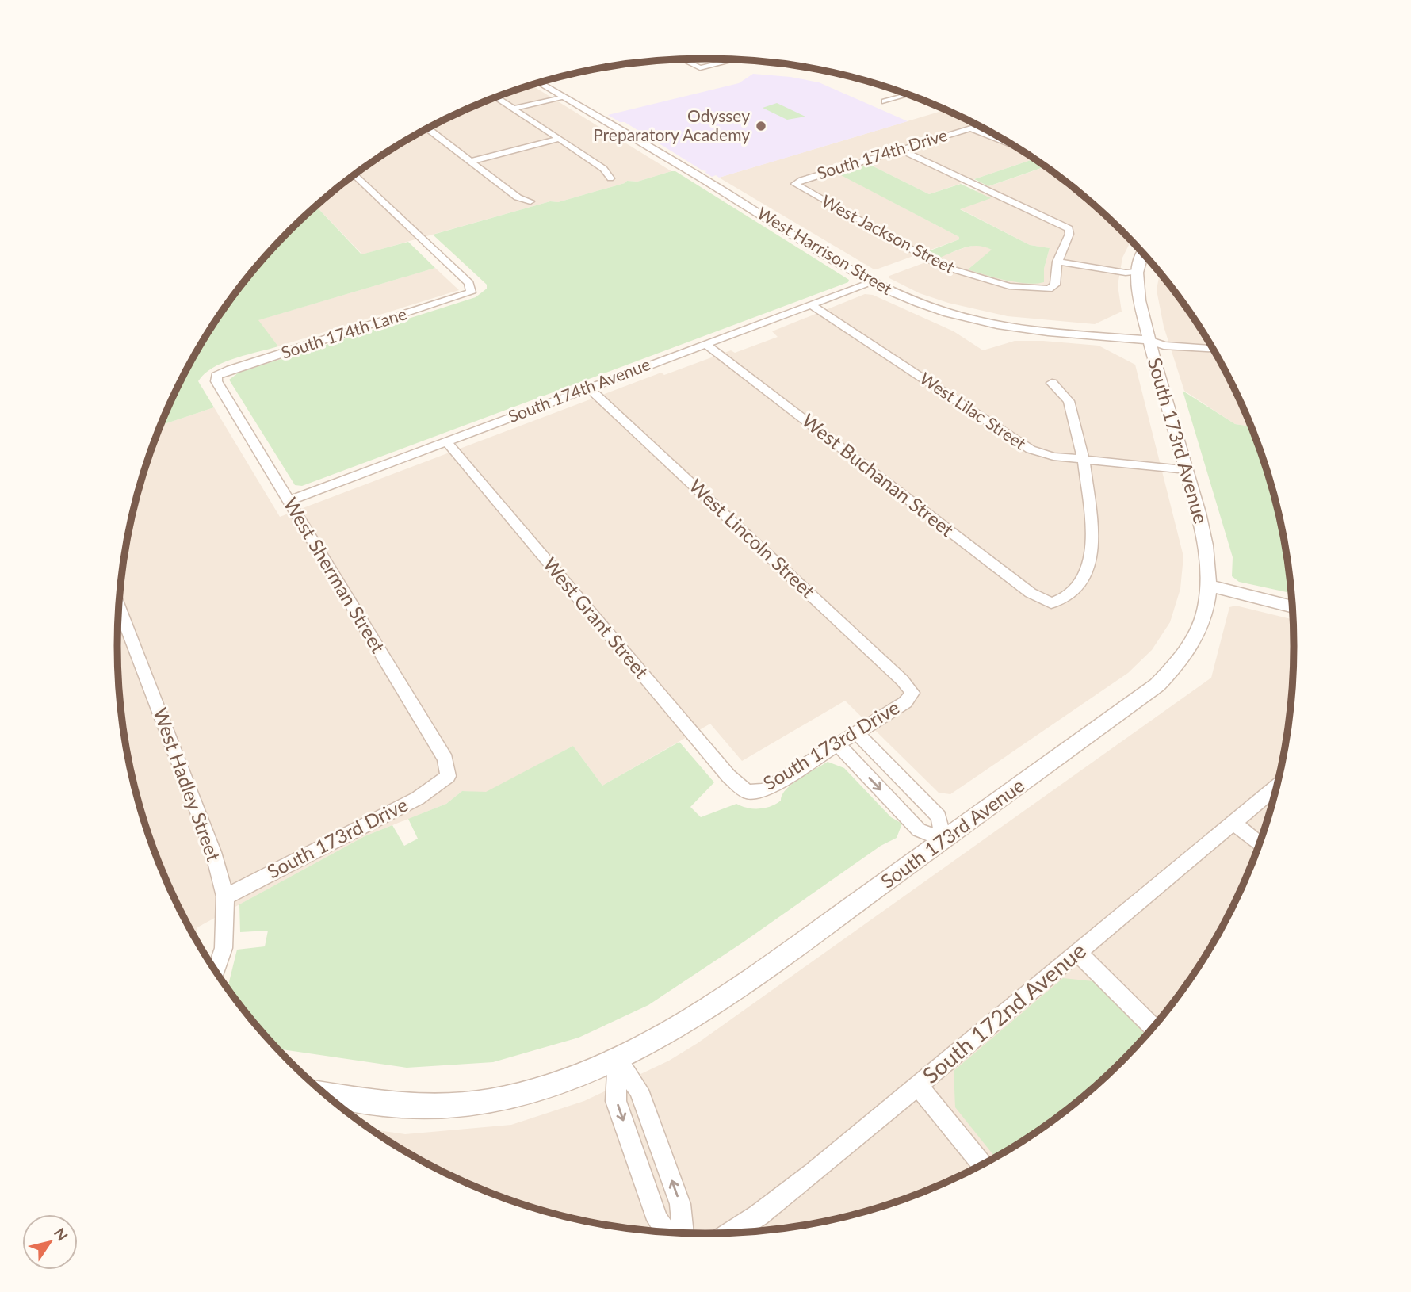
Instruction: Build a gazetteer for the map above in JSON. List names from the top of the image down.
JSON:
{
  "streets": {
    "street": [
      "South 174th Drive",
      "West Jackson Street",
      "West Harrison Street",
      "South 174th Lane",
      "South 174th Avenue",
      "West Lilac Street",
      "South 173rd Avenue",
      "West Buchanan Street",
      "West Lincoln Street",
      "West Sherman Street",
      "West Grant Street",
      "South 173rd Drive",
      "West Hadley Street",
      "South 172nd Avenue"
    ]
  },
  "crossings": [
    ["South 174th Drive", "West Jackson Street"],
    ["West Harrison Street", "South 174th Avenue"],
    ["West Harrison Street", "South 173rd Avenue"],
    ["South 174th Lane", "West Sherman Street"],
    ["South 174th Avenue", "West Lilac Street"],
    ["South 174th Avenue", "West Buchanan Street"],
    ["South 174th Avenue", "West Lincoln Street"],
    ["South 174th Avenue", "West Sherman Street"],
    ["South 174th Avenue", "West Grant Street"],
    ["West Lilac Street", "South 173rd Avenue"],
    ["West Lilac Street", "West Buchanan Street"],
    ["West Lincoln Street", "South 173rd Drive"],
    ["West Sherman Street", "South 173rd Drive"],
    ["West Grant Street", "South 173rd Drive"],
    ["South 173rd Drive", "West Hadley Street"]
  ],
  "places": ["Odyssey Preparatory Academy"],
  "north": "top right"
}
